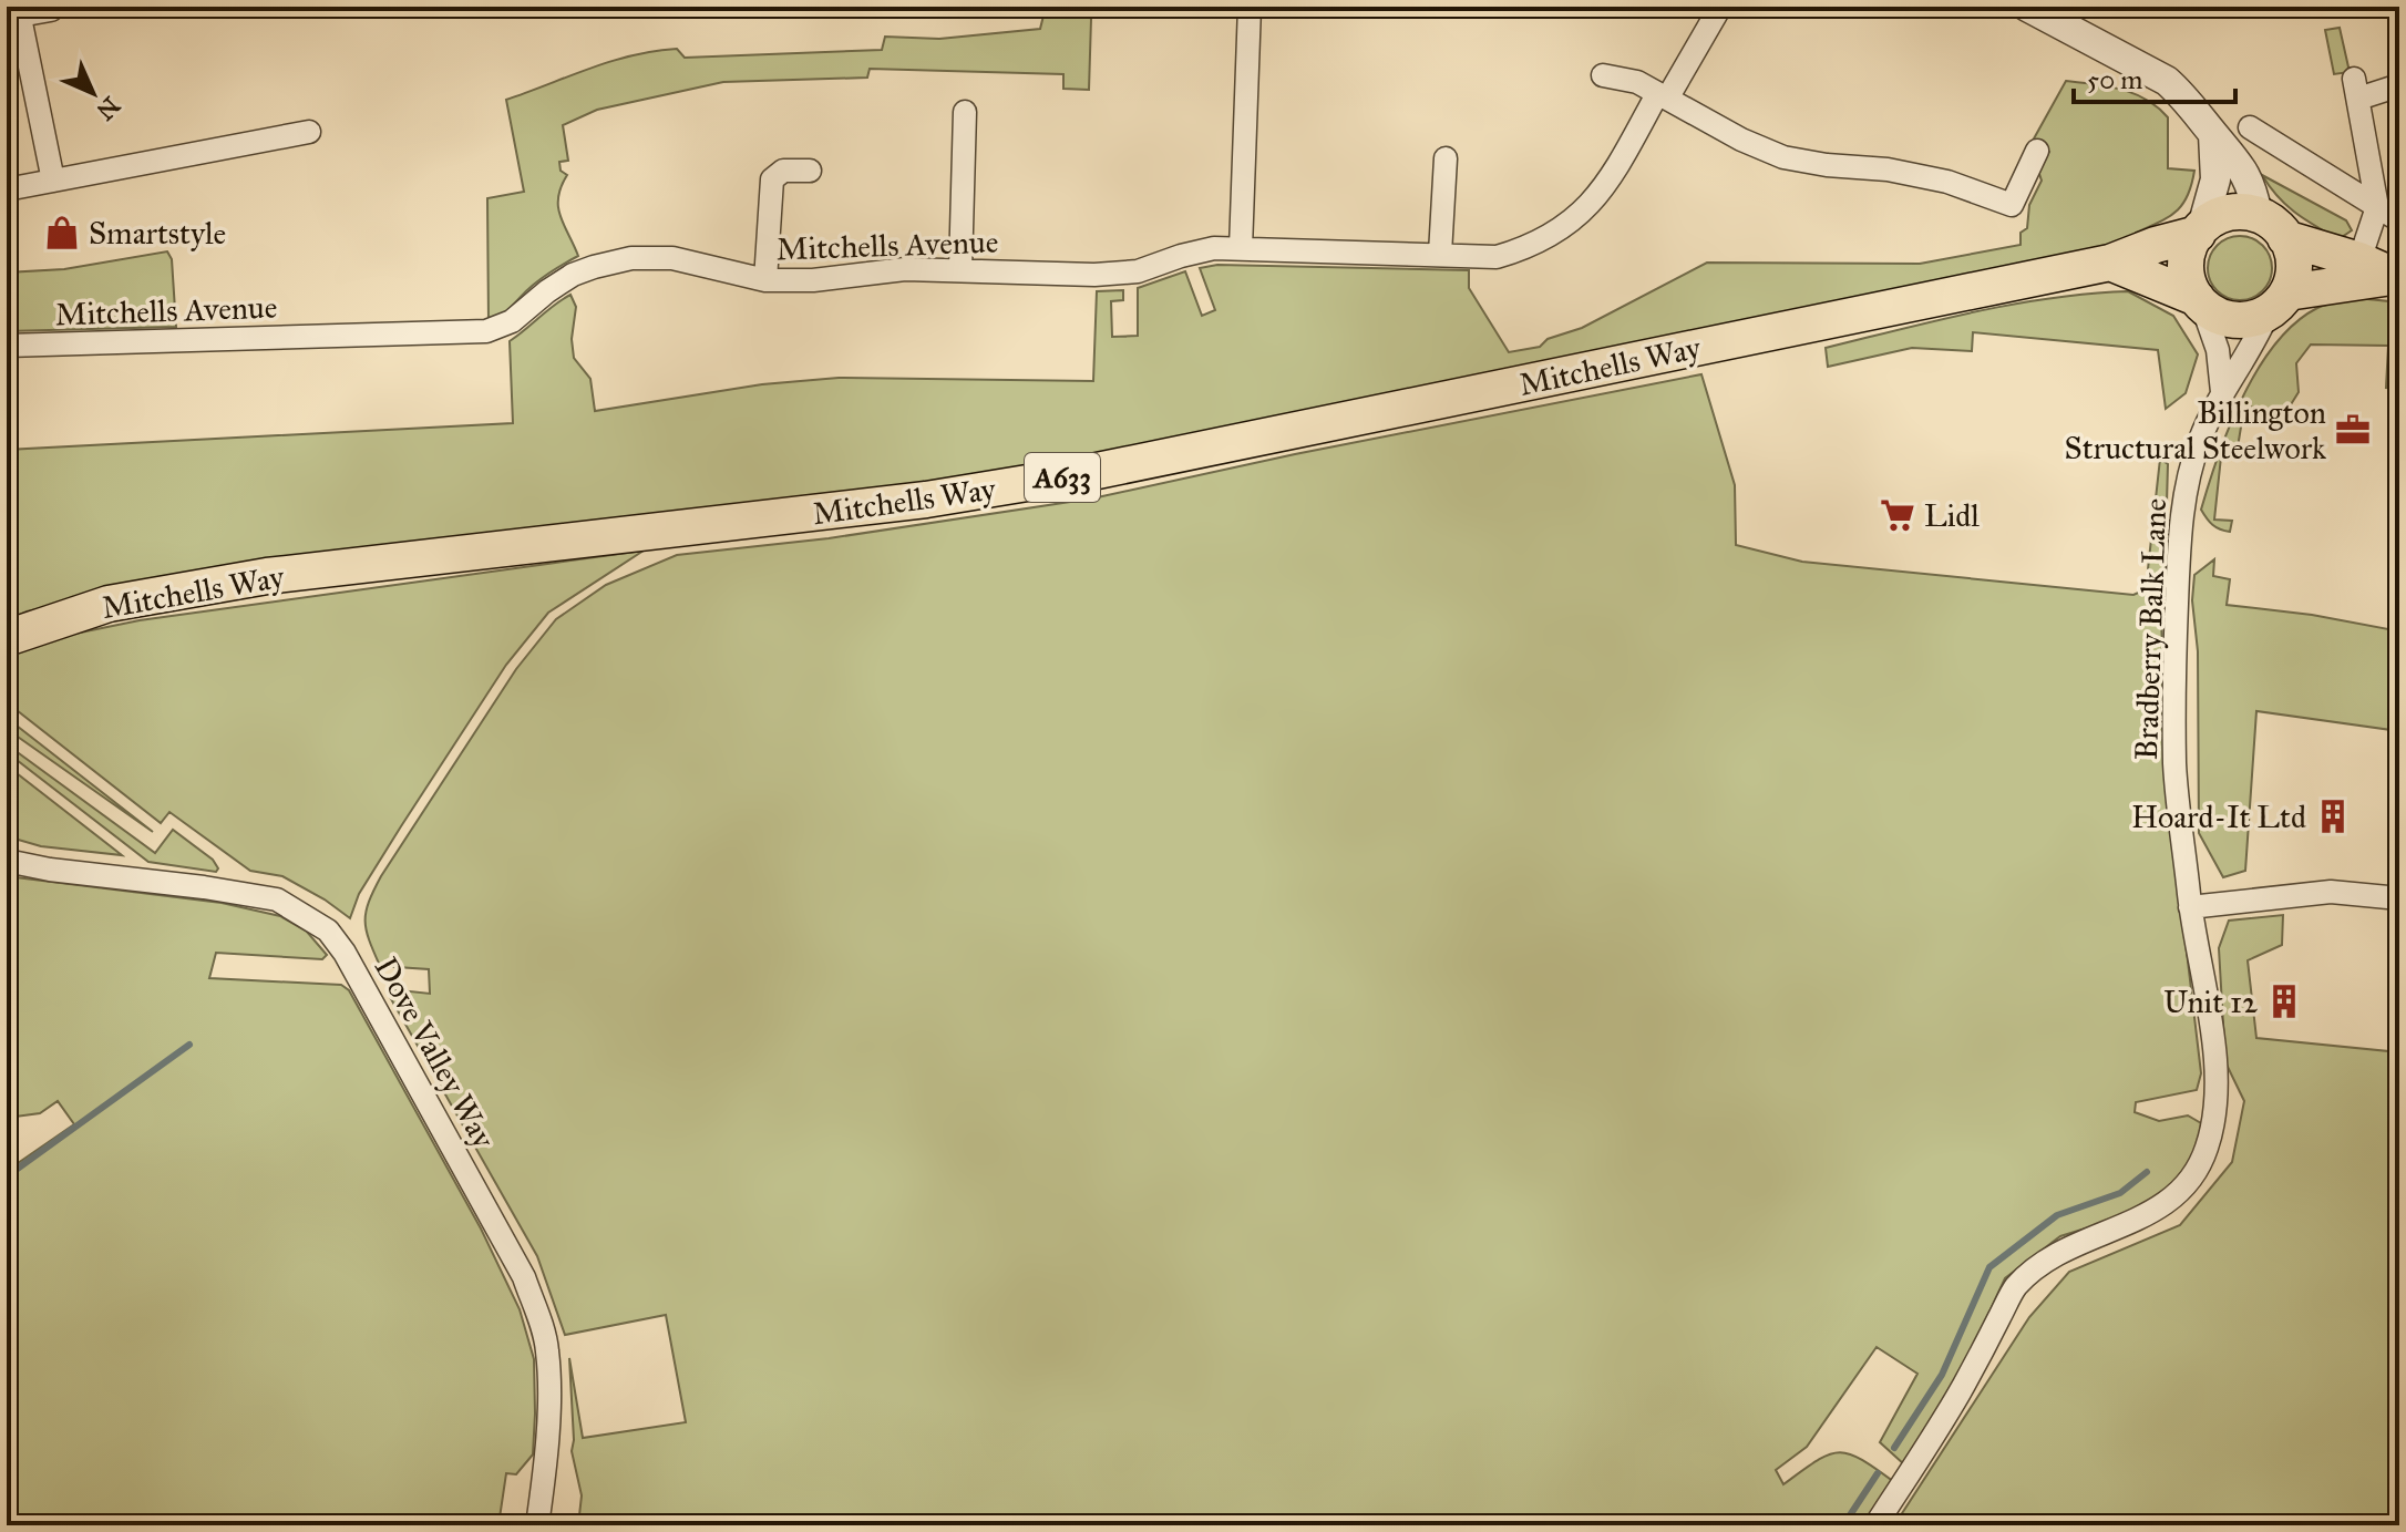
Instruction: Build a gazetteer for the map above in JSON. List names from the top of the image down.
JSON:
{
  "streets": {
    "main road": ["Mitchells Way", "A633"],
    "street": ["Mitchells Avenue", "Bradberry Balk Lane", "Dove Valley Way"]
  },
  "crossings": [
    ["Mitchells Way", "Bradberry Balk Lane"]
  ],
  "places": {
    "shop": ["Smartstyle"],
    "office": ["Billington Structural Steelwork"],
    "supermarket": ["Lidl"],
    "building": ["Hoard-It Ltd", "Unit 12"]
  },
  "scale_bar": "50 m",
  "north": "bottom right"
}
